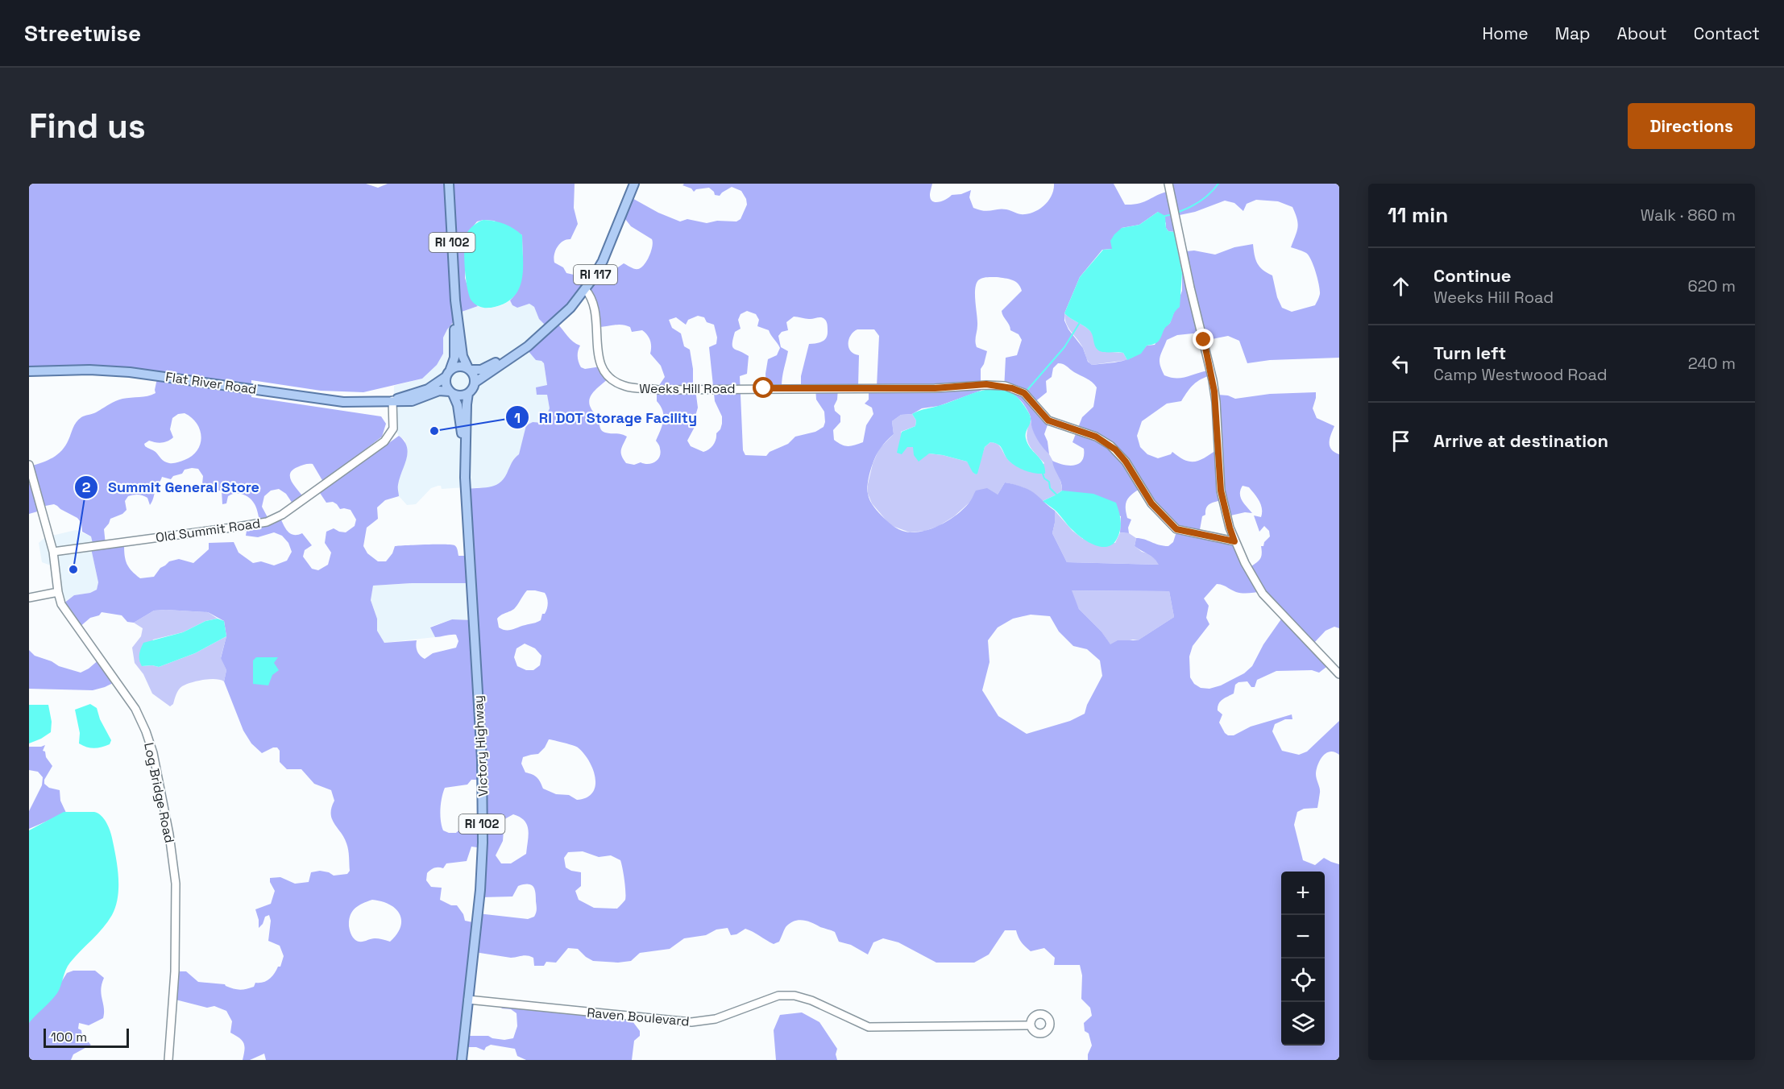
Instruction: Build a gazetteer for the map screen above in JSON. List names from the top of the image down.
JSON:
{
  "streets": {
    "main road": [
      "RI 102",
      "RI 117",
      "Flat River Road",
      "Victory Highway"
    ],
    "street": [
      "Weeks Hill Road",
      "Old Summit Road",
      "Log Bridge Road",
      "Raven Boulevard"
    ]
  },
  "crossings": [
    ["RI 102", "RI 117"],
    ["RI 102", "Flat River Road"],
    ["RI 102", "Victory Highway"],
    ["RI 117", "Flat River Road"],
    ["RI 117", "Weeks Hill Road"],
    ["RI 117", "Victory Highway"],
    ["Flat River Road", "Old Summit Road"],
    ["Flat River Road", "Victory Highway"],
    ["Old Summit Road", "Log Bridge Road"],
    ["Victory Highway", "Raven Boulevard"]
  ],
  "places": ["RI DOT Storage Facility", "Summit General Store"],
  "scale_bar": "100 m",
  "page": {
    "header": "Streetwise",
    "nav": [
      "Home",
      "Map",
      "About",
      "Contact"
    ],
    "buttons": "Directions",
    "title": "Find us",
    "heading": ["11 min", "Walk · 860 m"],
    "list": [
      ["Continue", "Weeks Hill Road", "620 m"],
      ["Turn left", "Camp Westwood Road", "240 m"],
      "Arrive at destination"
    ],
    "map_buttons": ["+", "−"],
    "scale": "100 m"
  }
}
